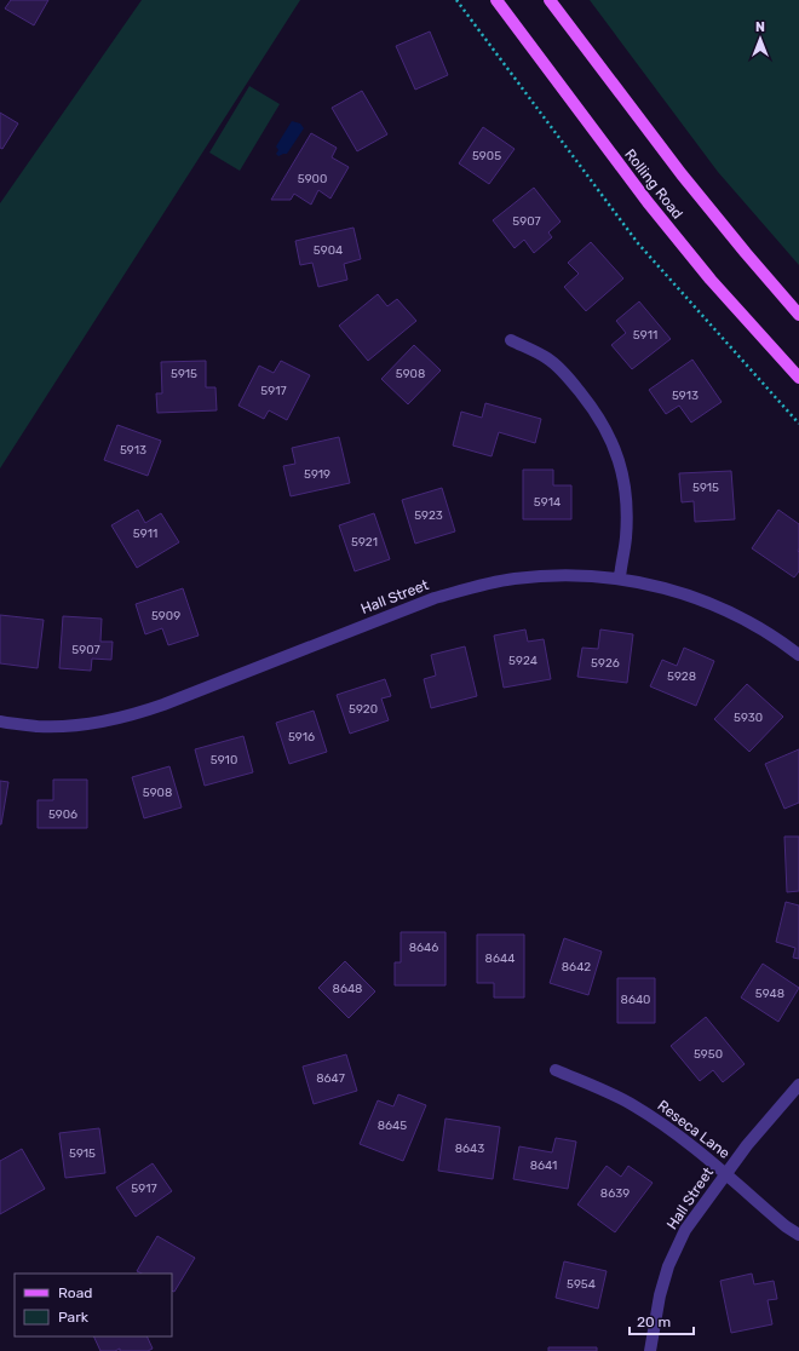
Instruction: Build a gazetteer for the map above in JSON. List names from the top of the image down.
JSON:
{
  "streets": {
    "main road": ["Rolling Road"],
    "street": ["Hall Street", "Reseca Lane"]
  },
  "crossings": [
    ["Hall Street", "Reseca Lane"]
  ],
  "house_numbers": [
    "5905",
    "5900",
    "5907",
    "5904",
    "5911",
    "5915",
    "5908",
    "5917",
    "5913",
    "5913",
    "5919",
    "5915",
    "5914",
    "5923",
    "5911",
    "5921",
    "5909",
    "5907",
    "5924",
    "5926",
    "5928",
    "5920",
    "5930",
    "5916",
    "5910",
    "5908",
    "5906",
    "8646",
    "8644",
    "8642",
    "8648",
    "5948",
    "8640",
    "5950",
    "8647",
    "8645",
    "8643",
    "5915",
    "8641",
    "5917",
    "8639",
    "5954"
  ],
  "legend": ["Road", "Park"],
  "scale_bar": "20 m",
  "north": "top"
}
